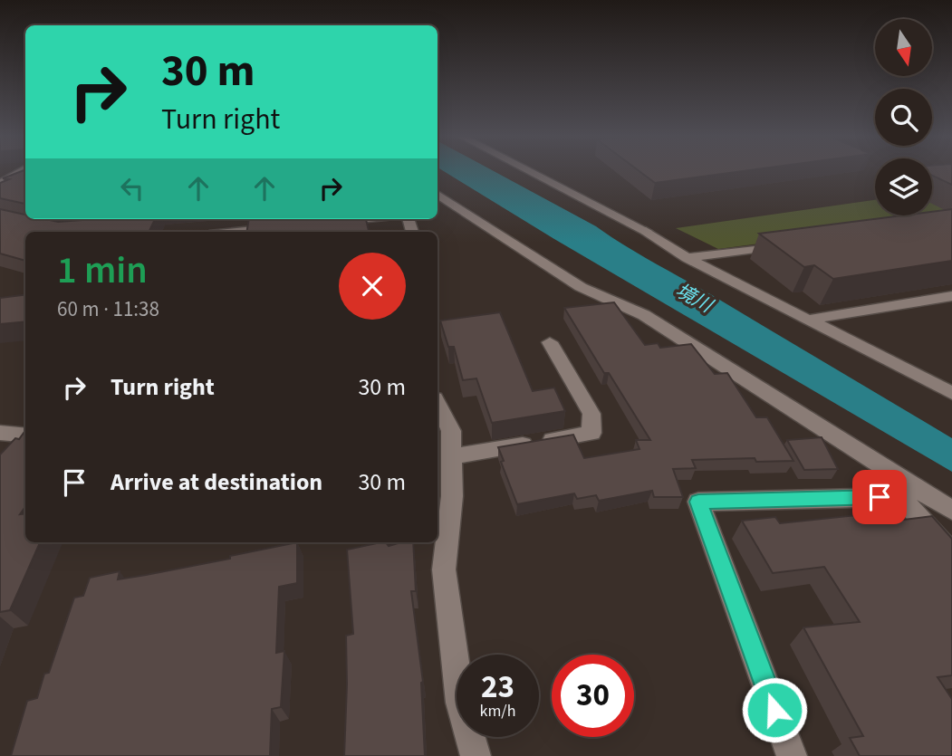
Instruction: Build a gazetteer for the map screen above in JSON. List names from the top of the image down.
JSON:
{
  "water": ["境川"],
  "north": "bottom",
  "page": {
    "turn": ["30 m", "Turn right"],
    "heading": ["1 min", "60 m · 11:38"],
    "list": [
      {
        "name": "Turn right",
        "value": "30 m"
      },
      {
        "name": "Arrive at destination",
        "value": "30 m"
      }
    ],
    "speed": "23 km/h",
    "limit": "30"
  }
}
